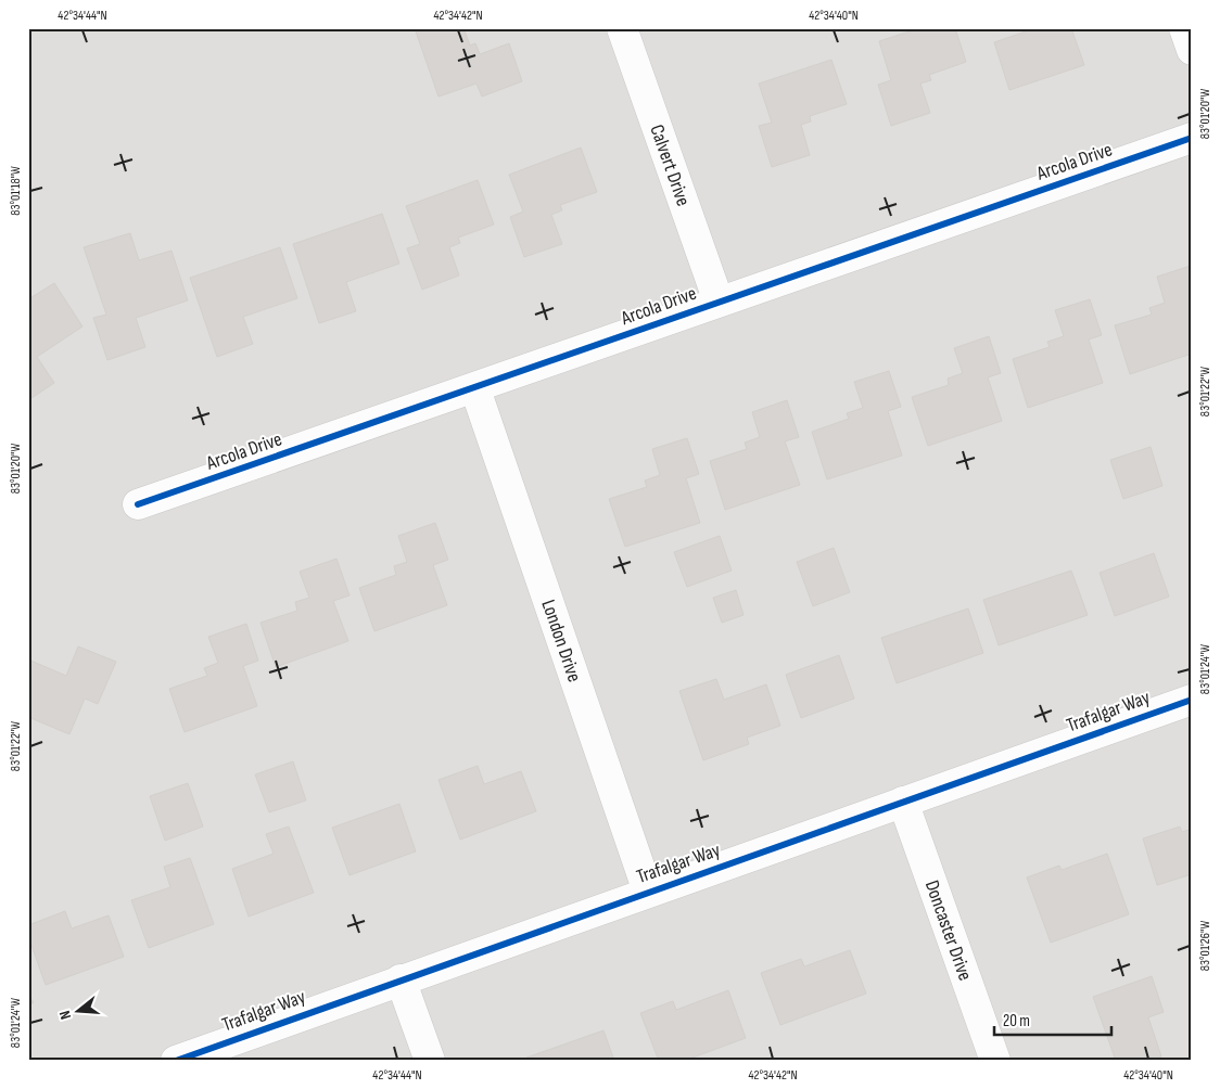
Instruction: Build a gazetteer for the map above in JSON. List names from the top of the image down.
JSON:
{
  "streets": {
    "street": [
      "Arcola Drive",
      "Calvert Drive",
      "London Drive",
      "Trafalgar Way",
      "Doncaster Drive"
    ]
  },
  "crossings": [
    ["Arcola Drive", "Calvert Drive"],
    ["Arcola Drive", "London Drive"],
    ["London Drive", "Trafalgar Way"],
    ["Trafalgar Way", "Doncaster Drive"]
  ],
  "scale_bar": "20 m",
  "north": "left",
  "coordinates": [
    "42°34'44\"N",
    "42°34'42\"N",
    "42°34'40\"N",
    "83°01'20\"W",
    "83°01'18\"W",
    "83°01'22\"W",
    "83°01'24\"W",
    "83°01'26\"W"
  ]
}
